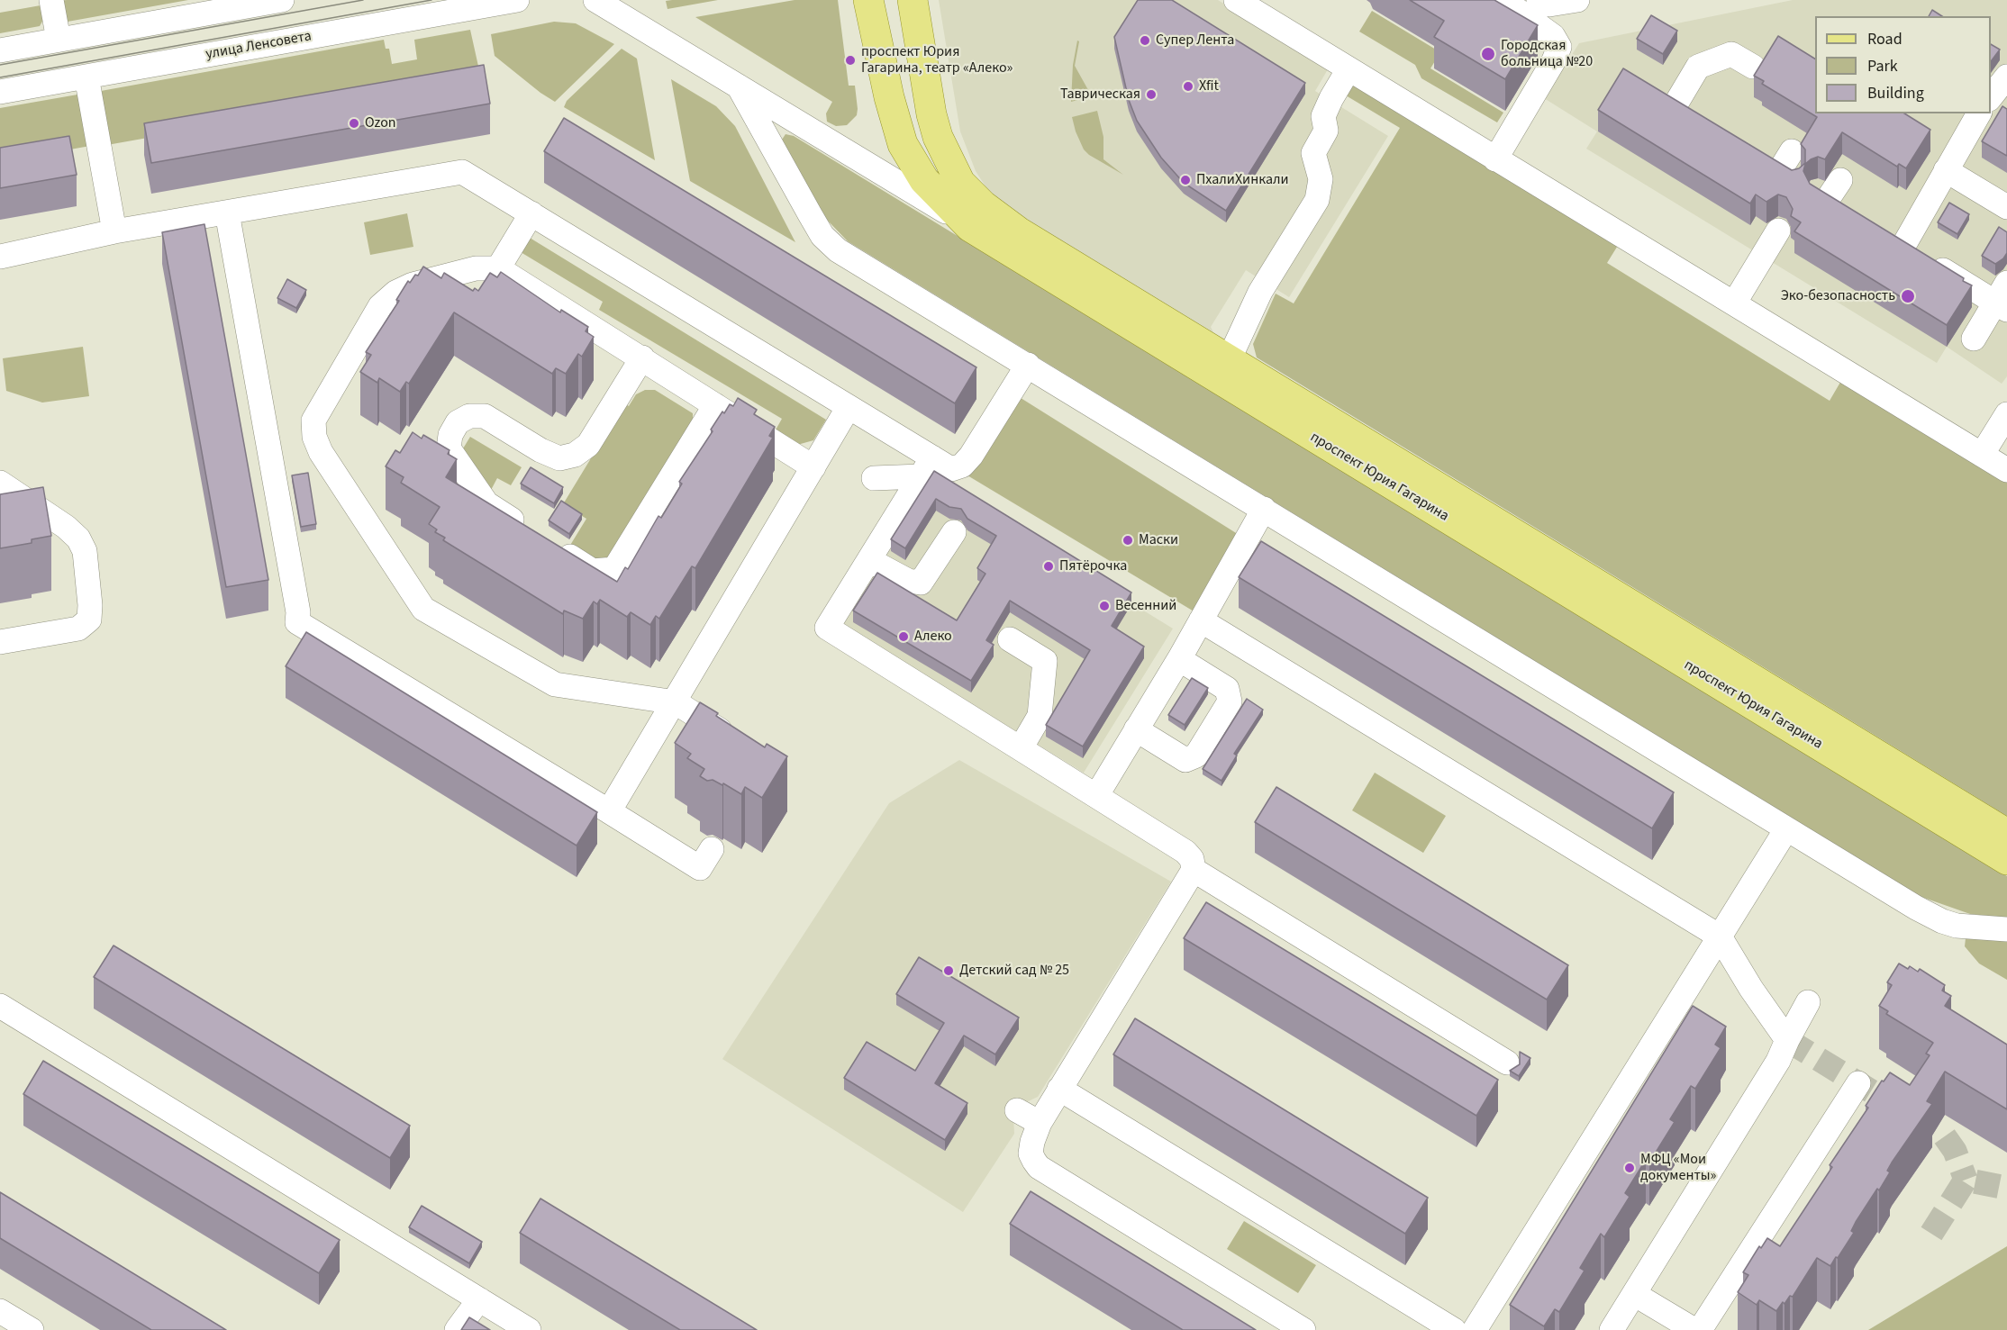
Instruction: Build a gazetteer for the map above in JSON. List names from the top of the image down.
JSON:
{
  "streets": {
    "main road": ["проспект Юрия Гагарина"],
    "street": ["улица Ленсовета"]
  },
  "places": [
    "Супер Лента",
    "Городская больница №20",
    "проспект Юрия Гагарина, театр «Алеко»",
    "Xfit",
    "Таврическая",
    "Ozon",
    "ПхалиХинкали",
    "Эко-безопасность",
    "Маски",
    "Пятёрочка",
    "Весенний",
    "Алеко",
    "Детский сад № 25",
    "МФЦ «Мои документы»"
  ],
  "legend": ["Road", "Park", "Building"]
}
